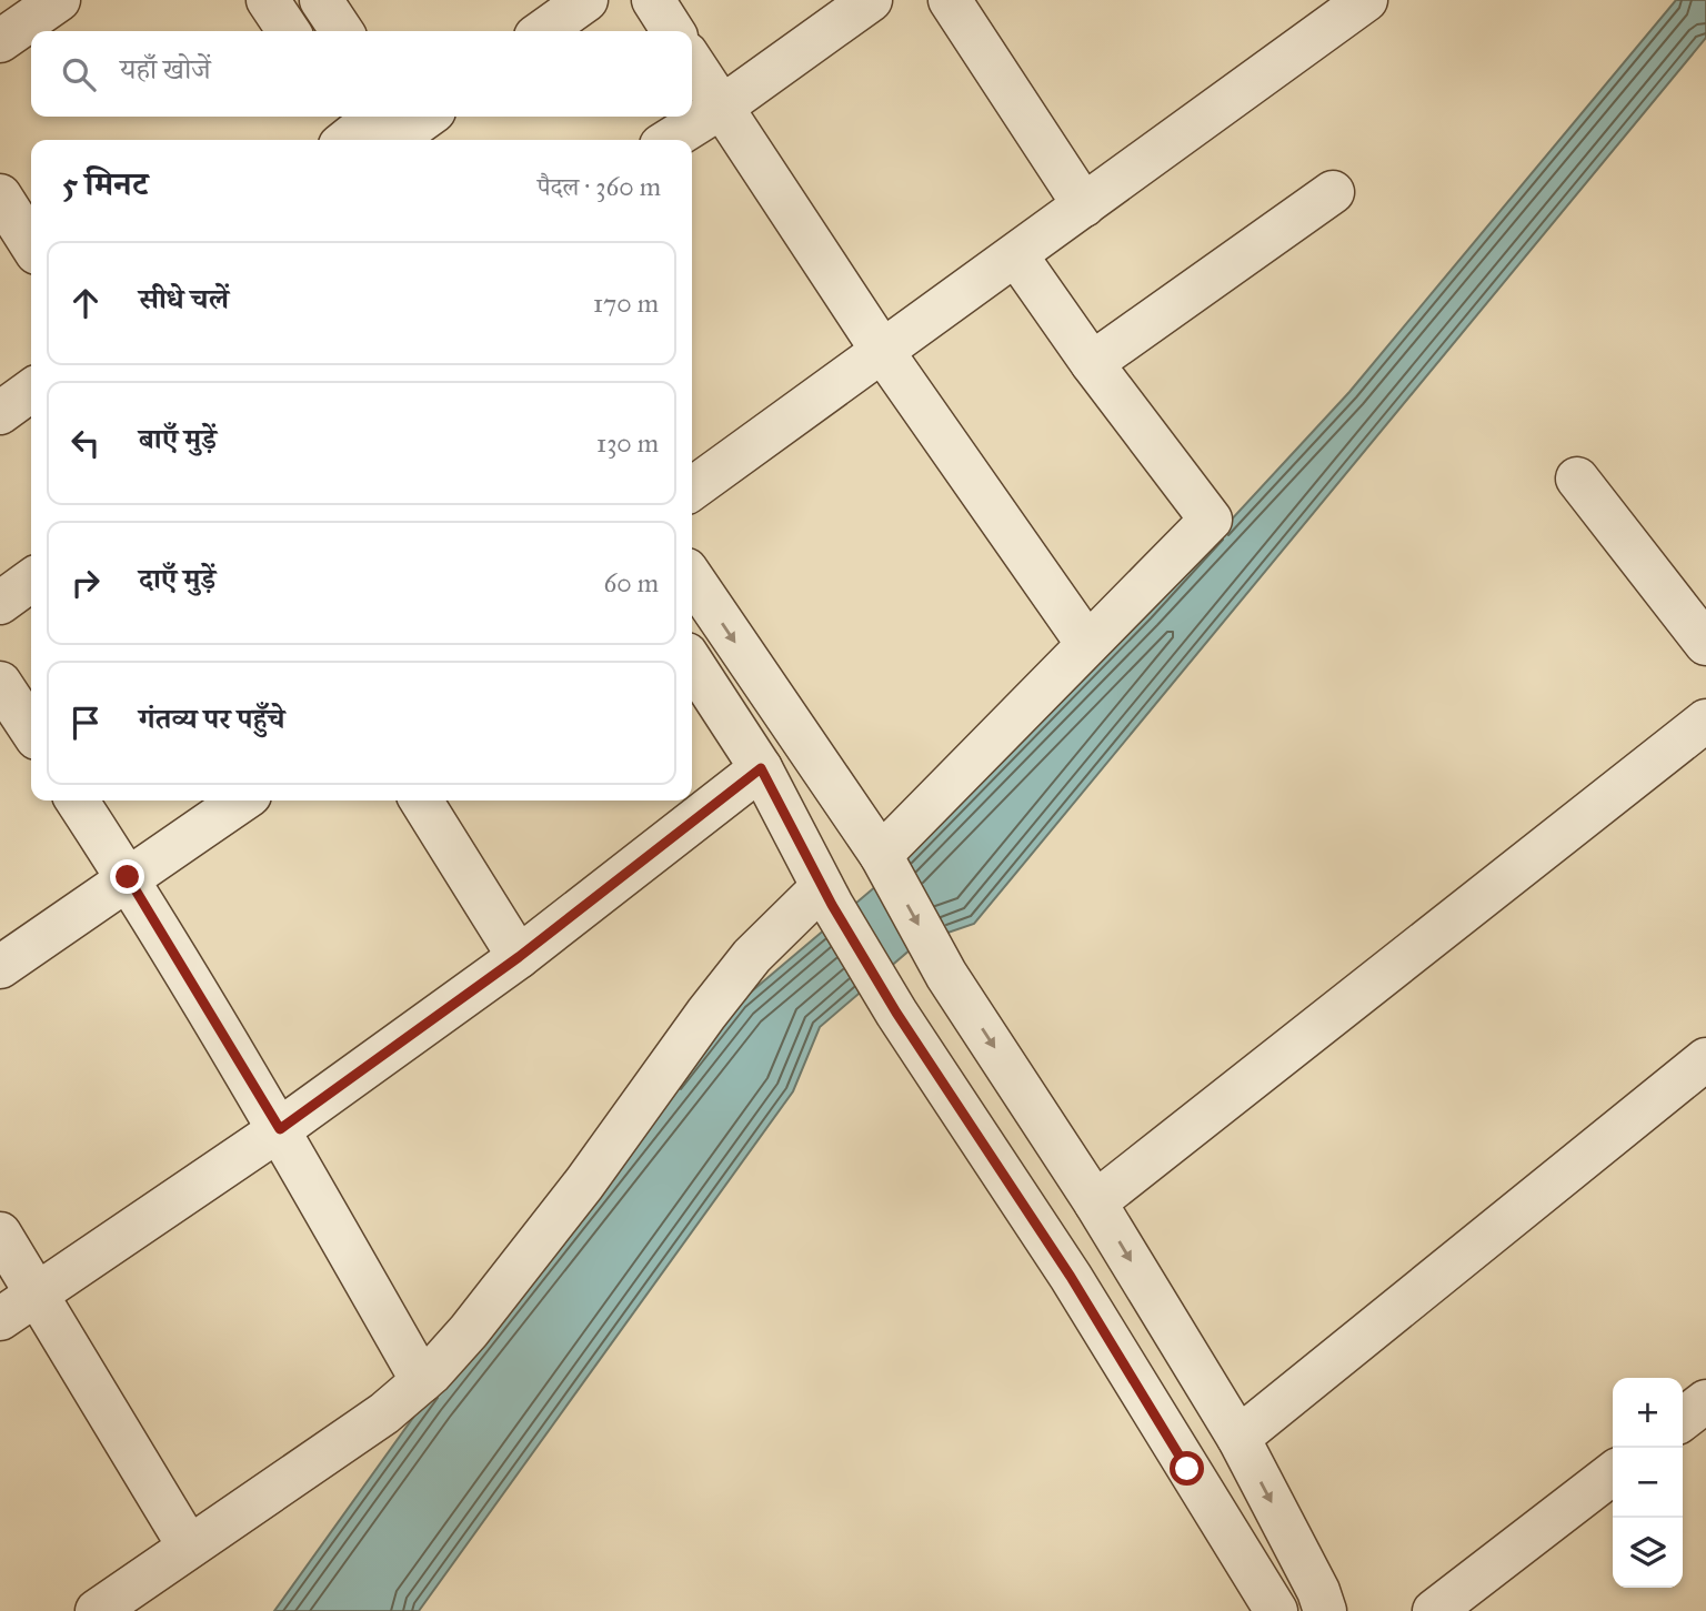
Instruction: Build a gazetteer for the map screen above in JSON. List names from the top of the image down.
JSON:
{
  "page": {
    "search": "यहाँ खोजें",
    "heading": ["5 मिनट", "पैदल · 360 m"],
    "list": [
      ["सीधे चलें", "170 m"],
      ["बाएँ मुड़ें", "130 m"],
      ["दाएँ मुड़ें", "60 m"],
      "गंतव्य पर पहुँचे"
    ],
    "map_buttons": ["+", "−"]
  }
}
